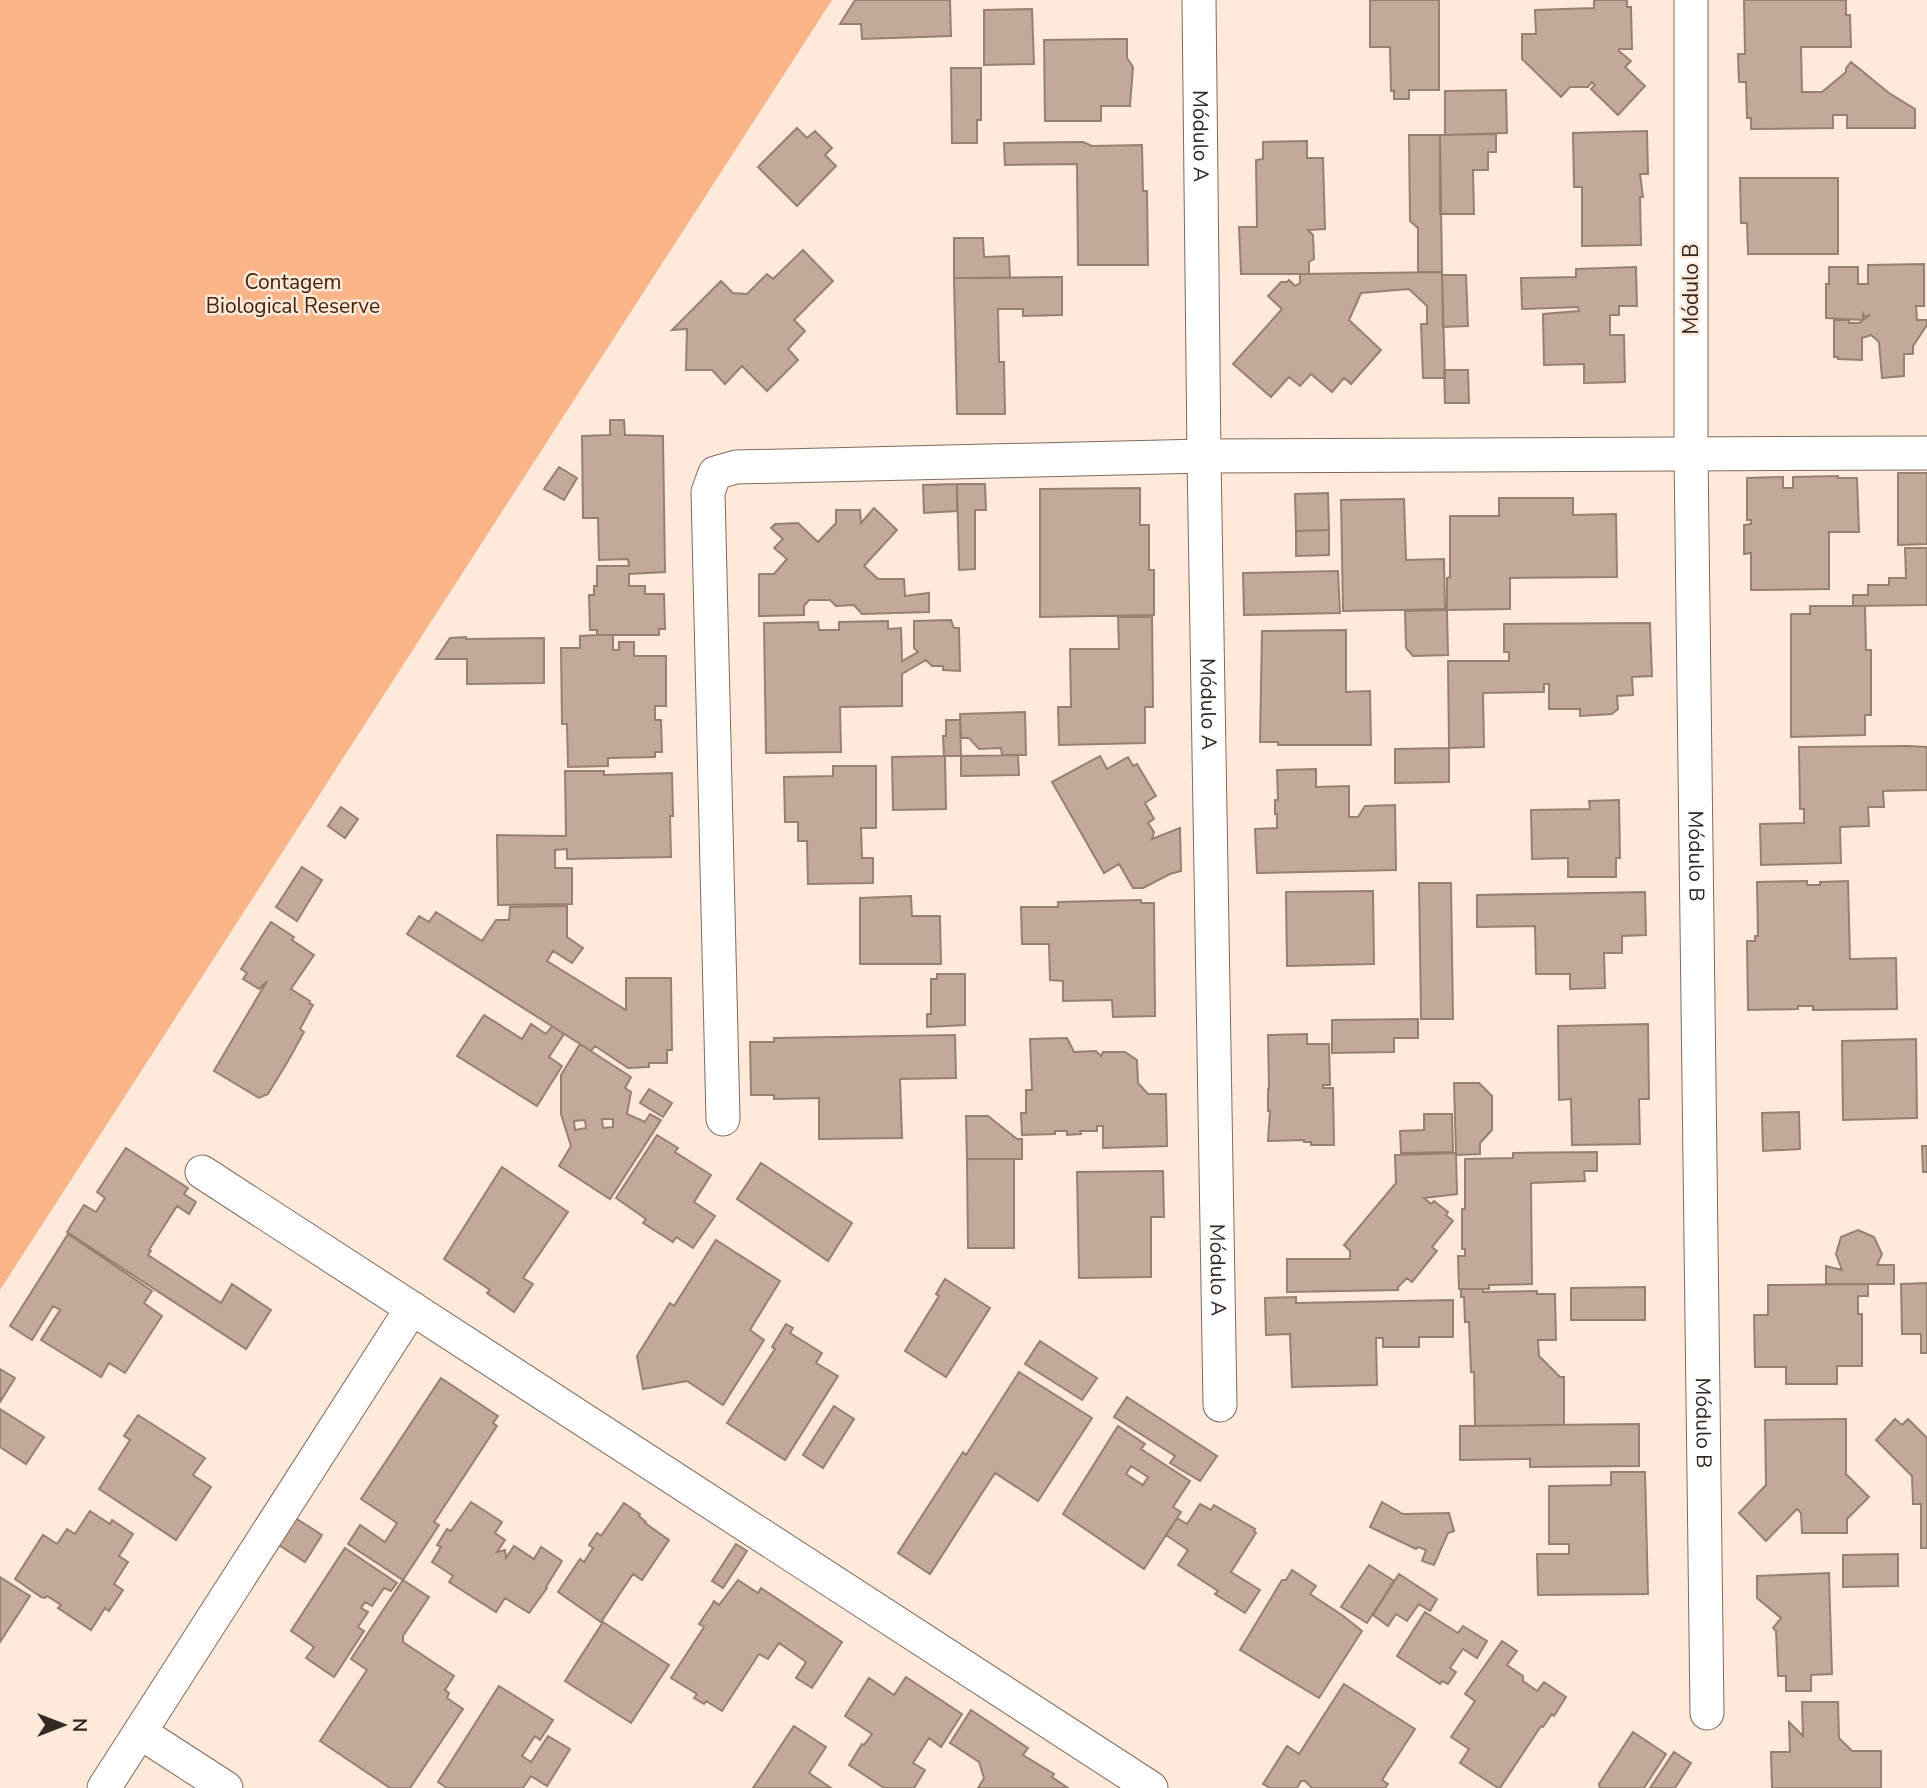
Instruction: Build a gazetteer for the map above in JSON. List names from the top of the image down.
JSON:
{
  "streets": {
    "street": ["Módulo A", "Módulo B"]
  },
  "parks": ["Contagem Biological Reserve"],
  "north": "right"
}
